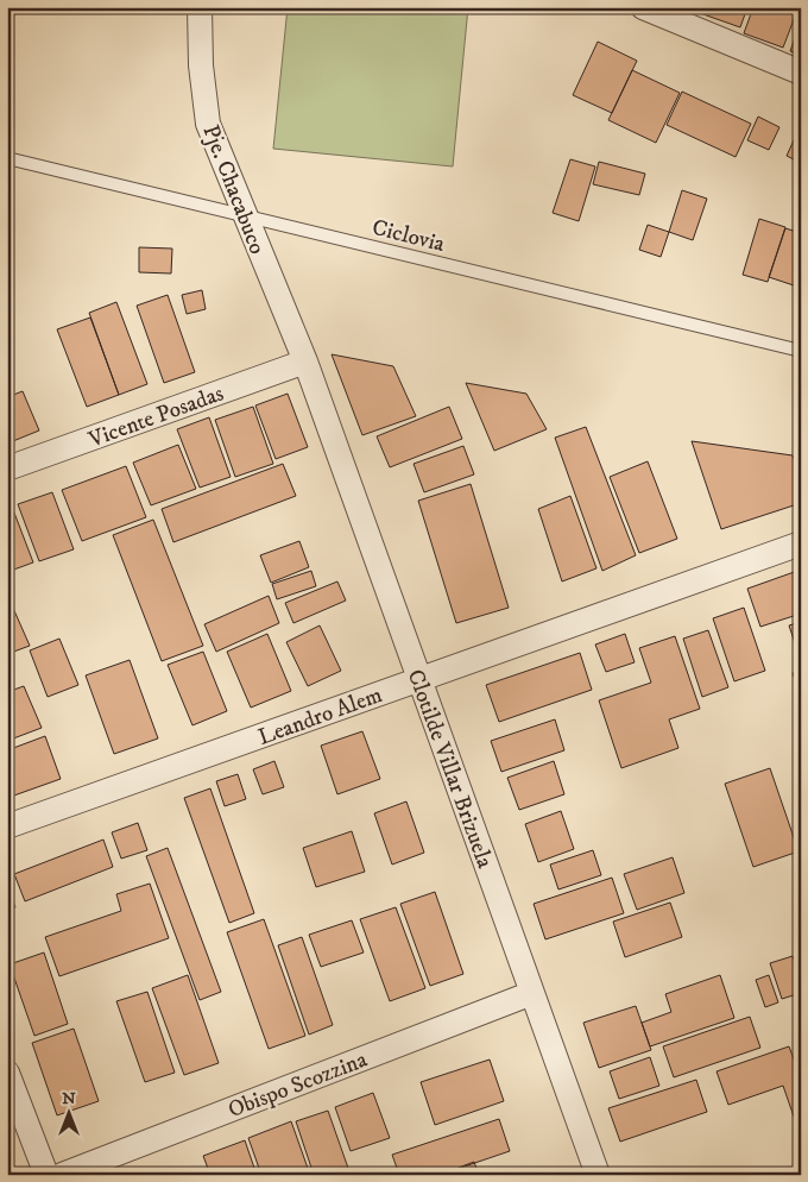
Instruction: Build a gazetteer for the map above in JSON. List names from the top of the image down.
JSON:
{
  "streets": {
    "street": [
      "Pje. Chacabuco",
      "Vicente Posadas",
      "Leandro Alem",
      "Clotilde Villar Brizuela",
      "Obispo Scozzina"
    ],
    "lane": ["Ciclovia"]
  },
  "crossings": [
    ["Pje. Chacabuco", "Ciclovia"],
    ["Pje. Chacabuco", "Vicente Posadas"],
    ["Pje. Chacabuco", "Clotilde Villar Brizuela"],
    ["Vicente Posadas", "Clotilde Villar Brizuela"],
    ["Leandro Alem", "Clotilde Villar Brizuela"],
    ["Clotilde Villar Brizuela", "Obispo Scozzina"]
  ],
  "north": "top"
}
